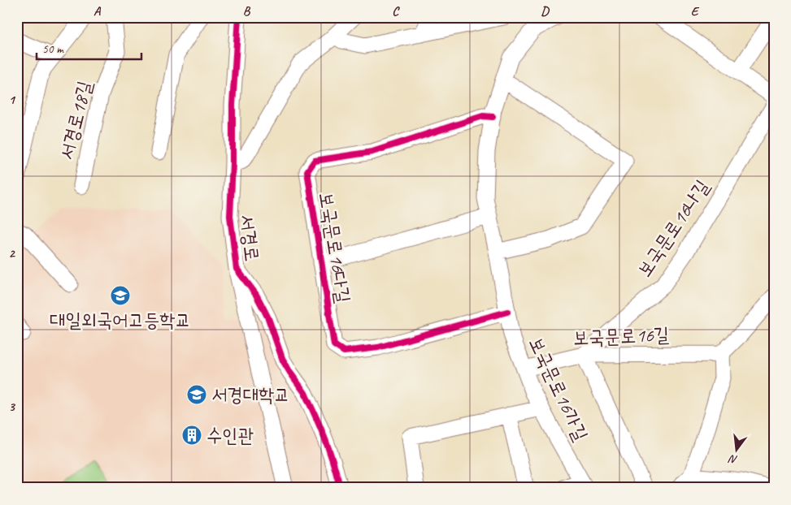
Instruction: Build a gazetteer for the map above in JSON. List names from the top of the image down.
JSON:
{
  "streets": {
    "street": [
      "서경로18길",
      "보국문로16나길",
      "서경로",
      "보국문로16다길",
      "보국문로16길",
      "보국문로16가길"
    ]
  },
  "crossings": [
    ["보국문로16나길", "보국문로16길"],
    ["보국문로16다길", "보국문로16가길"],
    ["보국문로16길", "보국문로16가길"]
  ],
  "places": {
    "school or university": ["대일외국어고등학교", "서경대학교"],
    "building": ["수인관"]
  },
  "scale_bar": "50 m",
  "north": "bottom",
  "grid": {
    "columns": [
      "A",
      "B",
      "C",
      "D",
      "E"
    ],
    "rows": ["1", "2", "3"]
  }
}
